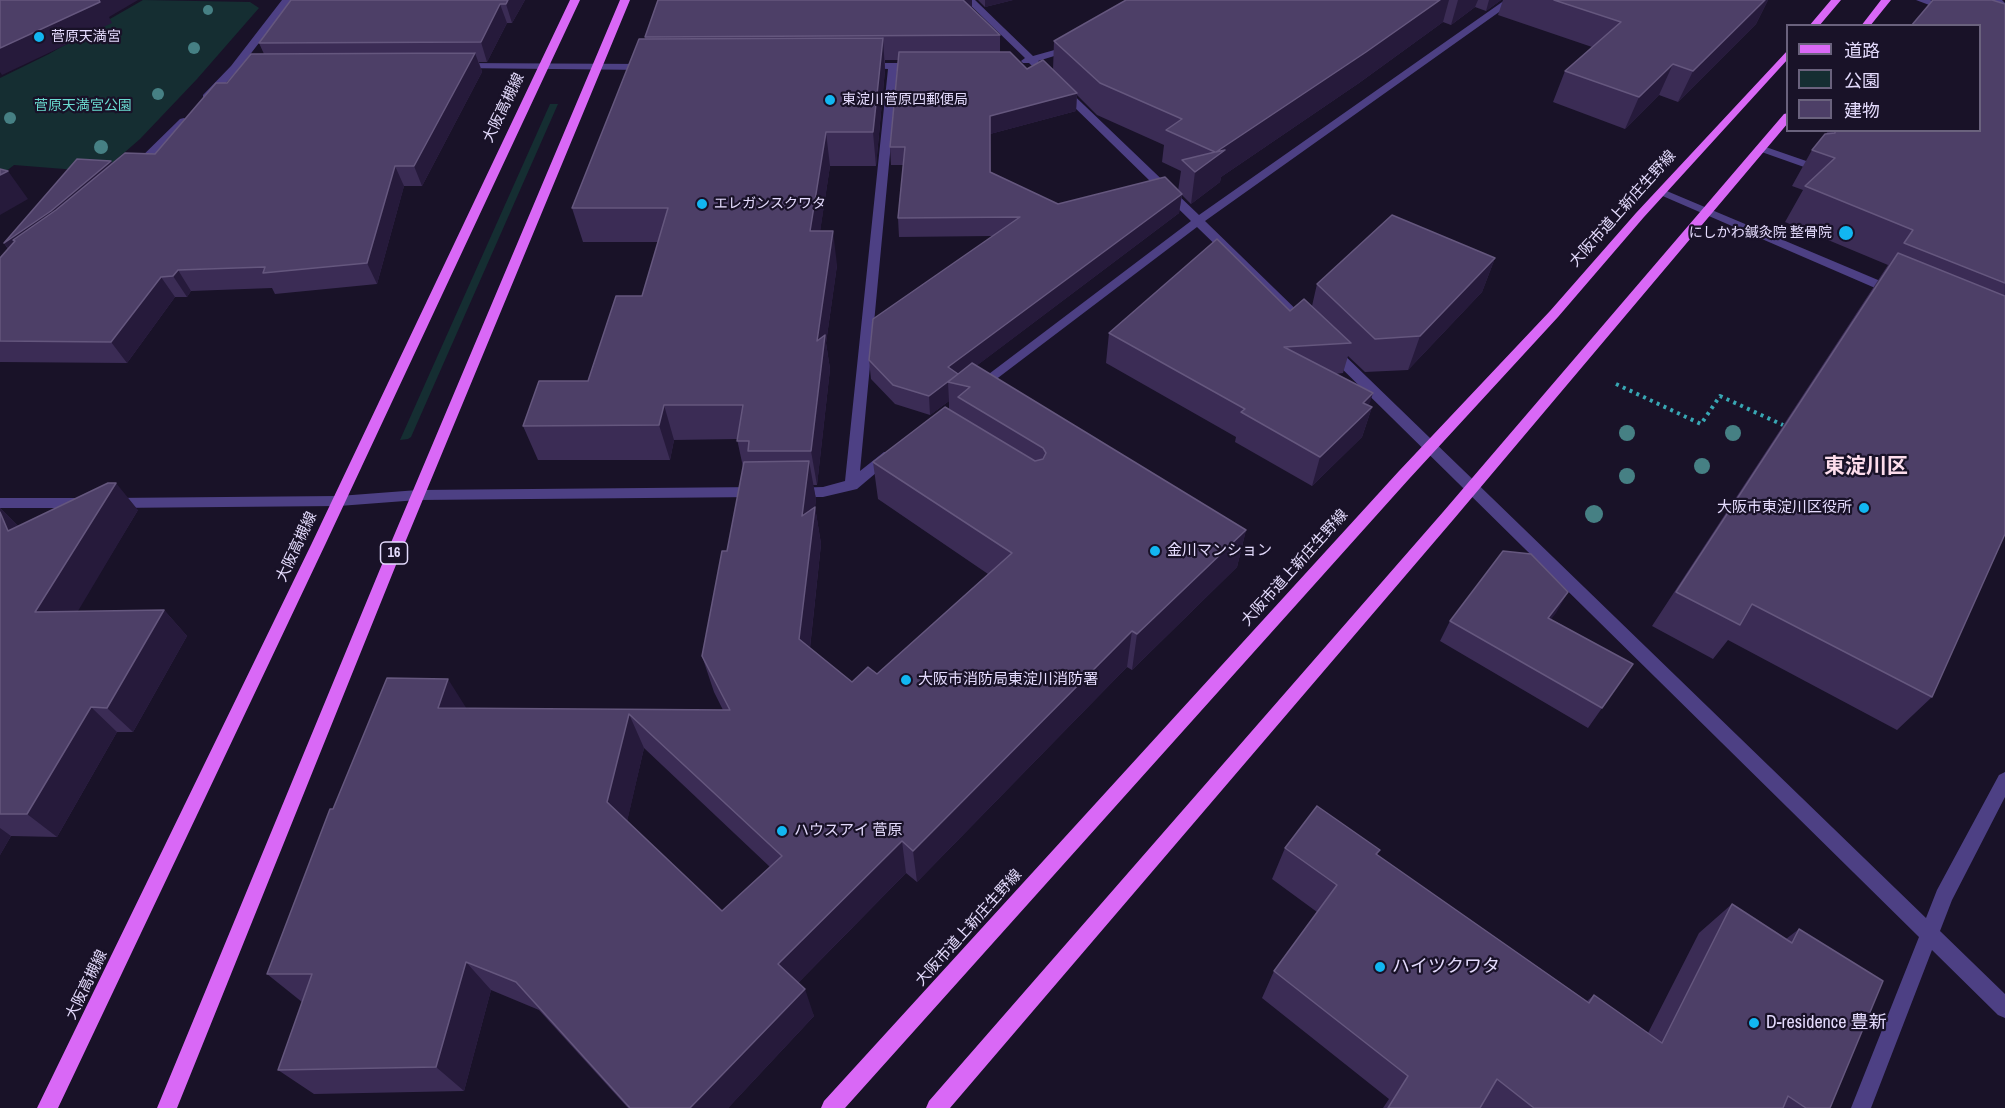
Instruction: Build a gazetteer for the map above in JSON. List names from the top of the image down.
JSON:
{
  "streets": {
    "main road": ["大阪高槻線", "大阪市道上新庄生野線", "16"]
  },
  "districts": ["東淀川区"],
  "parks": ["菅原天満宮公園"],
  "places": [
    "菅原天満宮",
    "東淀川菅原四郵便局",
    "エレガンスクワタ",
    "にしかわ鍼灸院 整骨院",
    "大阪市東淀川区役所",
    "金川マンション",
    "大阪市消防局東淀川消防署",
    "ハウスアイ 菅原",
    "ハイツクワタ",
    "D-residence 豊新"
  ],
  "legend": ["道路", "公園", "建物"]
}
